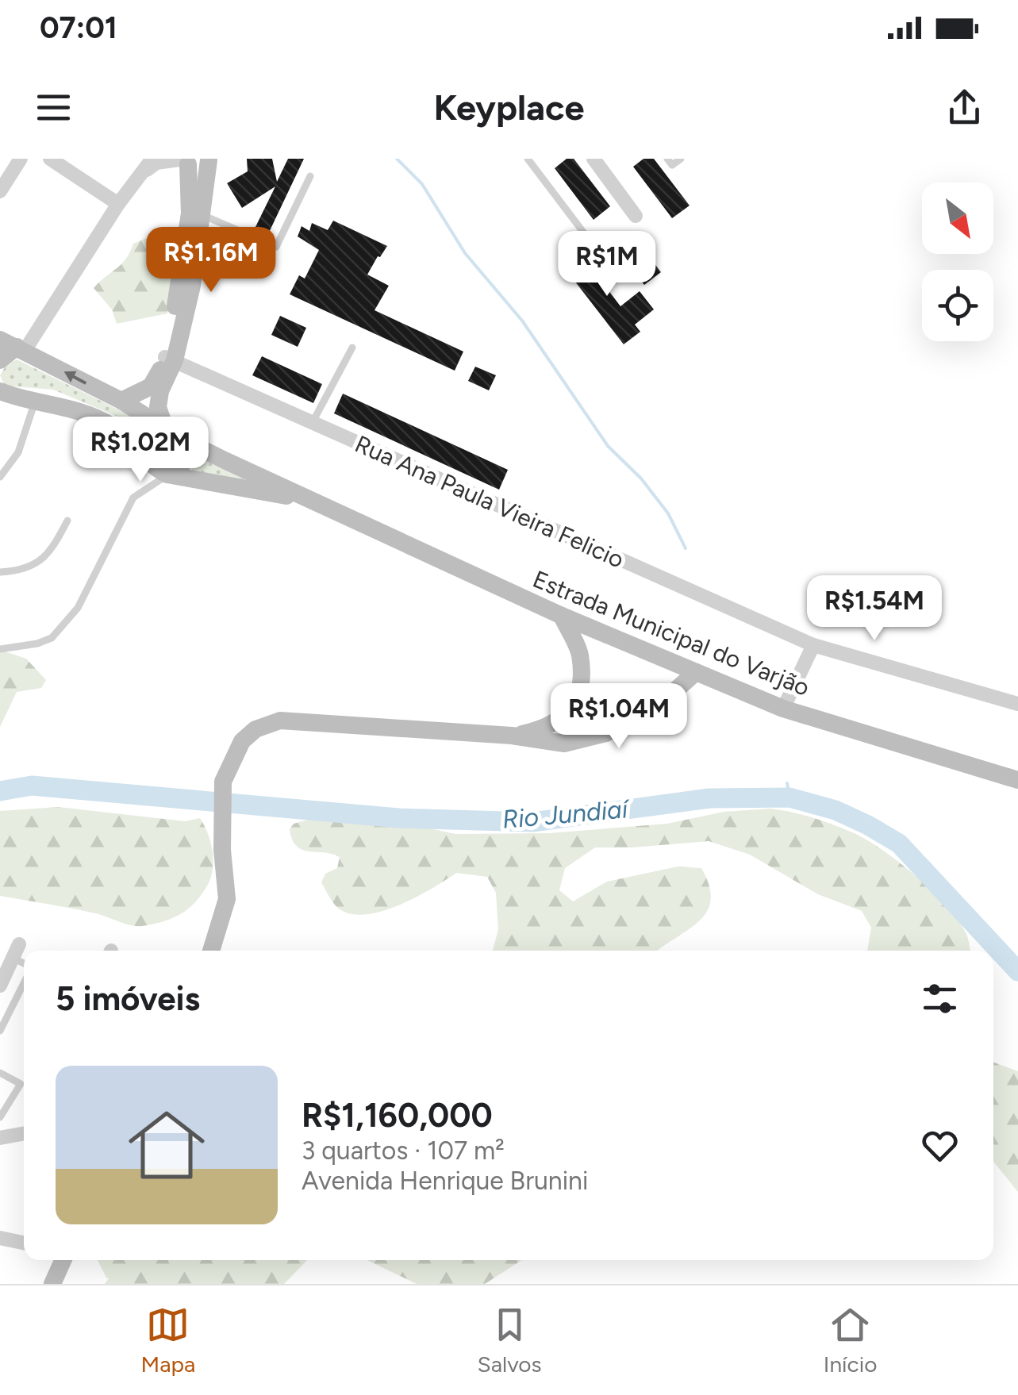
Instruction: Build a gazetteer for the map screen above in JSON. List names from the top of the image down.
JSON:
{
  "streets": {
    "main road": ["Estrada Municipal do Varjão"],
    "street": ["Rua Ana Paula Vieira Felicio"]
  },
  "water": ["Rio Jundiaí"],
  "north": "bottom right",
  "page": {
    "status": "07:01",
    "header": "Keyplace",
    "price": [
      "R$1.16M",
      "R$1M",
      "R$1.02M",
      "R$1.54M",
      "R$1.04M"
    ],
    "heading": "5 imóveis",
    "list": [
      {
        "name": "R$1,160,000",
        "note": "3 quartos · 107 m² · Avenida Henrique Brunini"
      }
    ],
    "tabs": ["Mapa", "Salvos", "Início"]
  }
}
